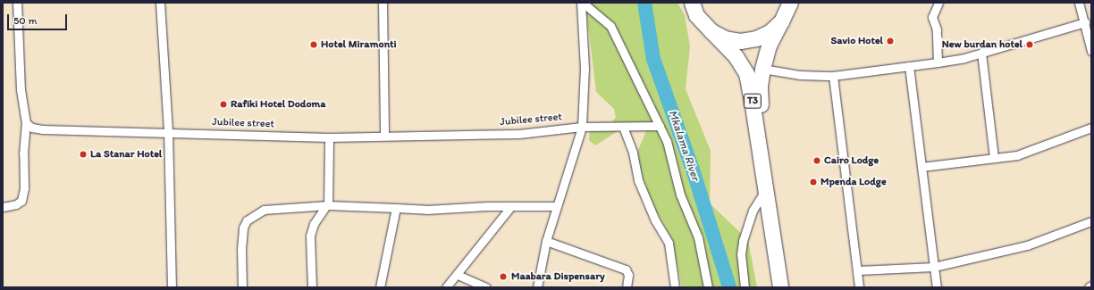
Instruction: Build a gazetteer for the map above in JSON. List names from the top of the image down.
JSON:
{
  "streets": {
    "highway": ["T3"],
    "street": ["Jubilee street"]
  },
  "water": ["Mkalama River"],
  "places": [
    "Savio Hotel",
    "Hotel Miramonti",
    "New burdan hotel",
    "Rafiki Hotel Dodoma",
    "La Stanar Hotel",
    "Cairo Lodge",
    "Mpenda Lodge",
    "Maabara Dispensary"
  ],
  "scale_bar": "50 m"
}
